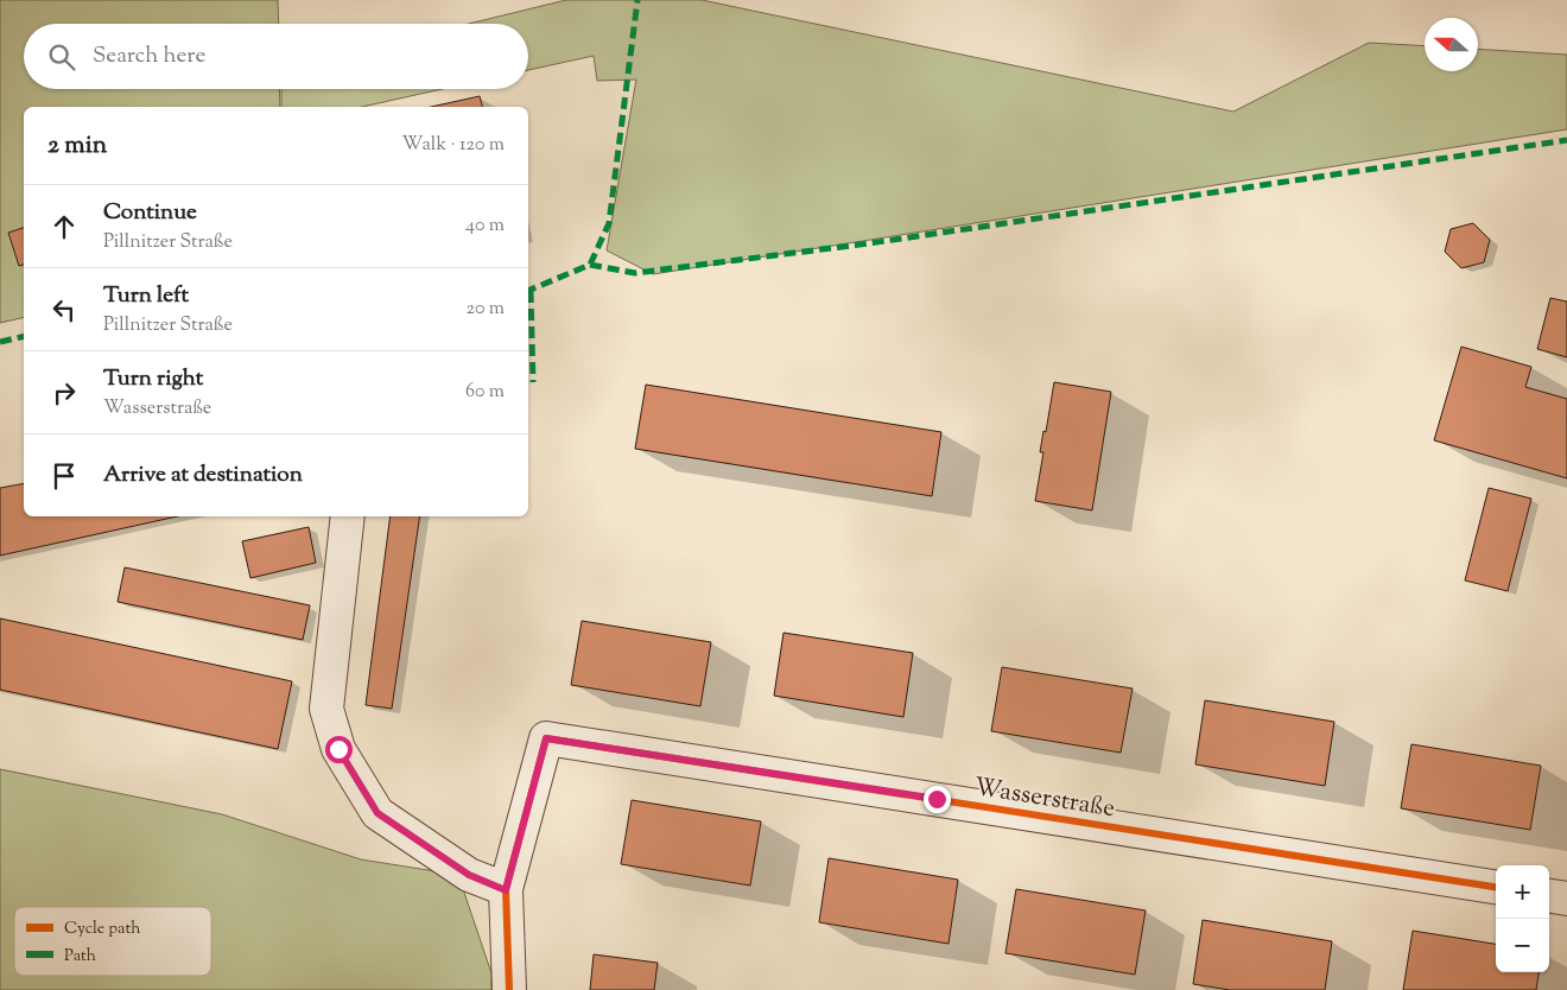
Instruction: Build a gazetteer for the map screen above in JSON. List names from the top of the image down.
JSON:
{
  "streets": {
    "street": ["Wasserstraße"]
  },
  "legend": ["Cycle path", "Path"],
  "north": "left",
  "page": {
    "search": "Search here",
    "heading": ["2 min", "Walk · 120 m"],
    "list": [
      ["Continue", "Pillnitzer Straße", "40 m"],
      ["Turn left", "Pillnitzer Straße", "20 m"],
      ["Turn right", "Wasserstraße", "60 m"],
      "Arrive at destination"
    ],
    "map_buttons": ["+", "−"]
  }
}
